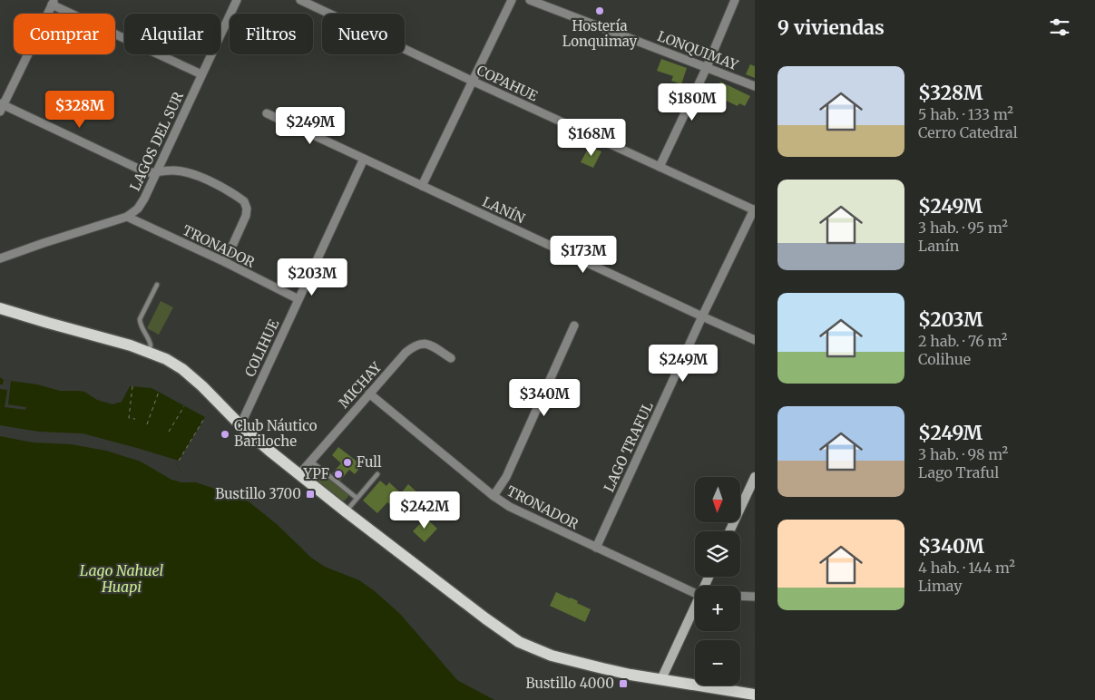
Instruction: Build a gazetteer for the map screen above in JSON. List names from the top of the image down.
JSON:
{
  "streets": {
    "street": [
      "LONQUIMAY",
      "COPAHUE",
      "LAGOS DEL SUR",
      "LANÍN",
      "TRONADOR",
      "COLIHUE",
      "MICHAY",
      "LAGO TRAFUL"
    ]
  },
  "crossings": [
    ["COPAHUE", "LAGO TRAFUL"],
    ["LAGOS DEL SUR", "TRONADOR"],
    ["LANÍN", "COLIHUE"],
    ["LANÍN", "LAGO TRAFUL"],
    ["TRONADOR", "COLIHUE"],
    ["TRONADOR", "MICHAY"],
    ["TRONADOR", "LAGO TRAFUL"]
  ],
  "water": ["Lago Nahuel Huapi"],
  "places": {
    "other": [
      "Hostería Lonquimay",
      "Club Náutico Bariloche",
      "Full",
      "YPF"
    ],
    "transit": ["Bustillo 3700", "Bustillo 4000"]
  },
  "north": "bottom",
  "page": {
    "heading": "9 viviendas",
    "chip": [
      "Comprar",
      "Alquilar",
      "Filtros",
      "Nuevo"
    ],
    "list": [
      {
        "name": "$328M",
        "note": "5 hab. · 133 m² · Cerro Catedral"
      },
      {
        "name": "$249M",
        "note": "3 hab. · 95 m² · Lanín"
      },
      {
        "name": "$203M",
        "note": "2 hab. · 76 m² · Colihue"
      },
      {
        "name": "$249M",
        "note": "3 hab. · 98 m² · Lago Traful"
      },
      {
        "name": "$340M",
        "note": "4 hab. · 144 m² · Limay"
      }
    ],
    "price": [
      "$180M",
      "$328M",
      "$249M",
      "$168M",
      "$173M",
      "$203M",
      "$249M",
      "$340M",
      "$242M"
    ],
    "map_buttons": ["+", "−"]
  }
}
